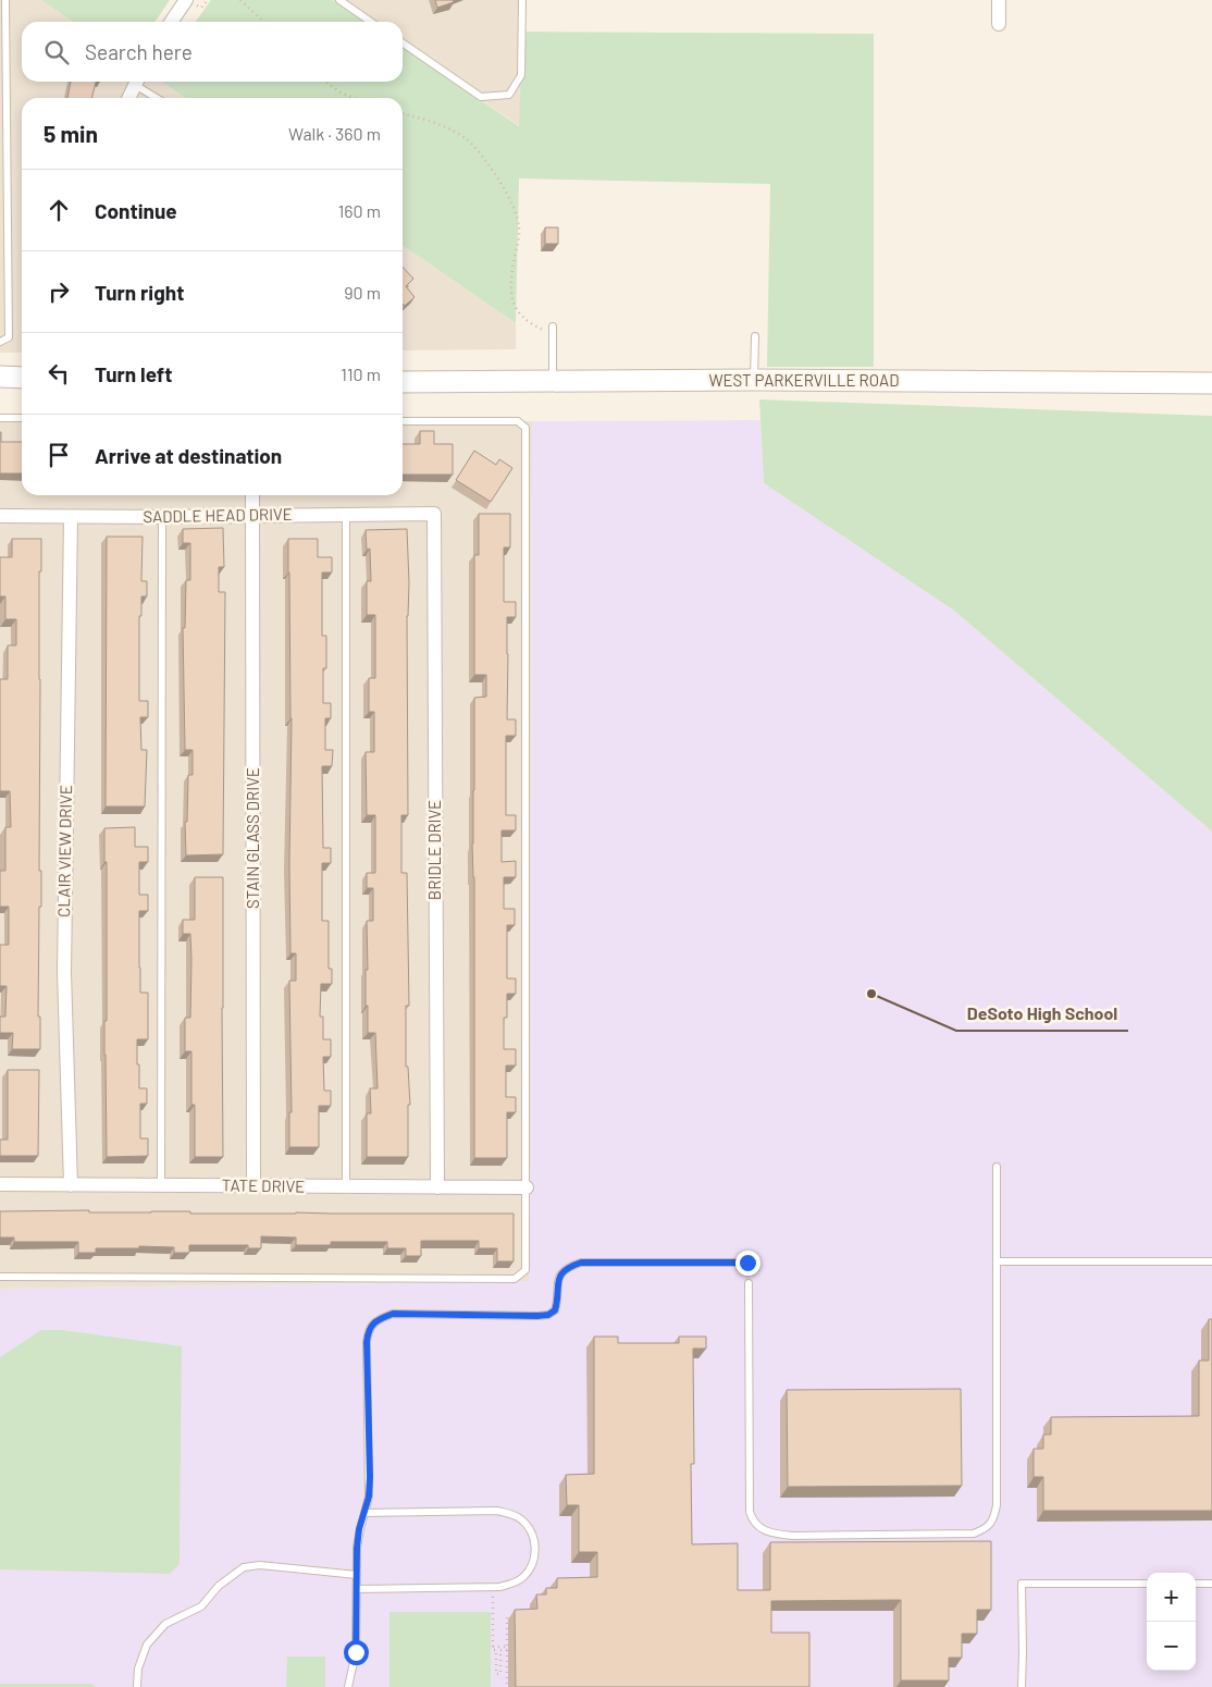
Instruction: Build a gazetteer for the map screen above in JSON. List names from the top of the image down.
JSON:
{
  "streets": {
    "main road": ["WEST PARKERVILLE ROAD"],
    "street": [
      "SADDLE HEAD DRIVE",
      "STAIN GLASS DRIVE",
      "BRIDLE DRIVE",
      "CLAIR VIEW DRIVE",
      "TATE DRIVE"
    ]
  },
  "crossings": [
    ["SADDLE HEAD DRIVE", "STAIN GLASS DRIVE"],
    ["SADDLE HEAD DRIVE", "BRIDLE DRIVE"],
    ["SADDLE HEAD DRIVE", "CLAIR VIEW DRIVE"],
    ["STAIN GLASS DRIVE", "TATE DRIVE"],
    ["BRIDLE DRIVE", "TATE DRIVE"],
    ["CLAIR VIEW DRIVE", "TATE DRIVE"]
  ],
  "places": ["DeSoto High School"],
  "page": {
    "search": "Search here",
    "heading": ["5 min", "Walk · 360 m"],
    "list": [
      ["Continue", "160 m"],
      ["Turn right", "90 m"],
      ["Turn left", "110 m"],
      "Arrive at destination"
    ],
    "map_buttons": ["+", "−"]
  }
}
